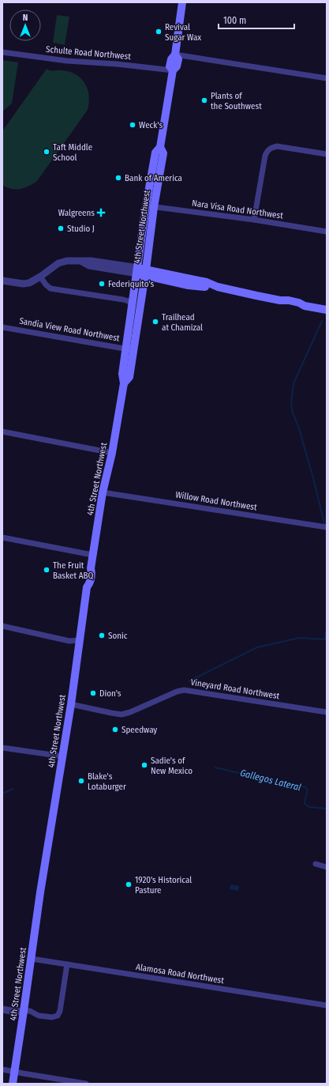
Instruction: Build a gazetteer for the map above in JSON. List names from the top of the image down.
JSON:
{
  "streets": {
    "main road": ["4th Street Northwest"],
    "street": [
      "Schulte Road Northwest",
      "Nara Visa Road Northwest",
      "Sandia View Road Northwest",
      "Willow Road Northwest",
      "Vineyard Road Northwest",
      "Alamosa Road Northwest"
    ]
  },
  "crossings": [
    ["Schulte Road Northwest", "4th Street Northwest"],
    ["Nara Visa Road Northwest", "4th Street Northwest"],
    ["4th Street Northwest", "Sandia View Road Northwest"],
    ["4th Street Northwest", "Willow Road Northwest"],
    ["4th Street Northwest", "Vineyard Road Northwest"],
    ["4th Street Northwest", "Alamosa Road Northwest"]
  ],
  "water": ["Gallegos Lateral"],
  "places": {
    "other": [
      "Revival Sugar Wax",
      "Plants of the Southwest",
      "Weck's",
      "Taft Middle School",
      "Bank of America",
      "Studio J",
      "Federiquito's",
      "Trailhead at Chamizal",
      "The Fruit Basket ABQ",
      "Sonic",
      "Dion's",
      "Speedway",
      "Sadie's of New Mexico",
      "Blake's Lotaburger",
      "1920's Historical Pasture"
    ],
    "health": ["Walgreens"]
  },
  "scale_bar": "100 m",
  "north": "top"
}
